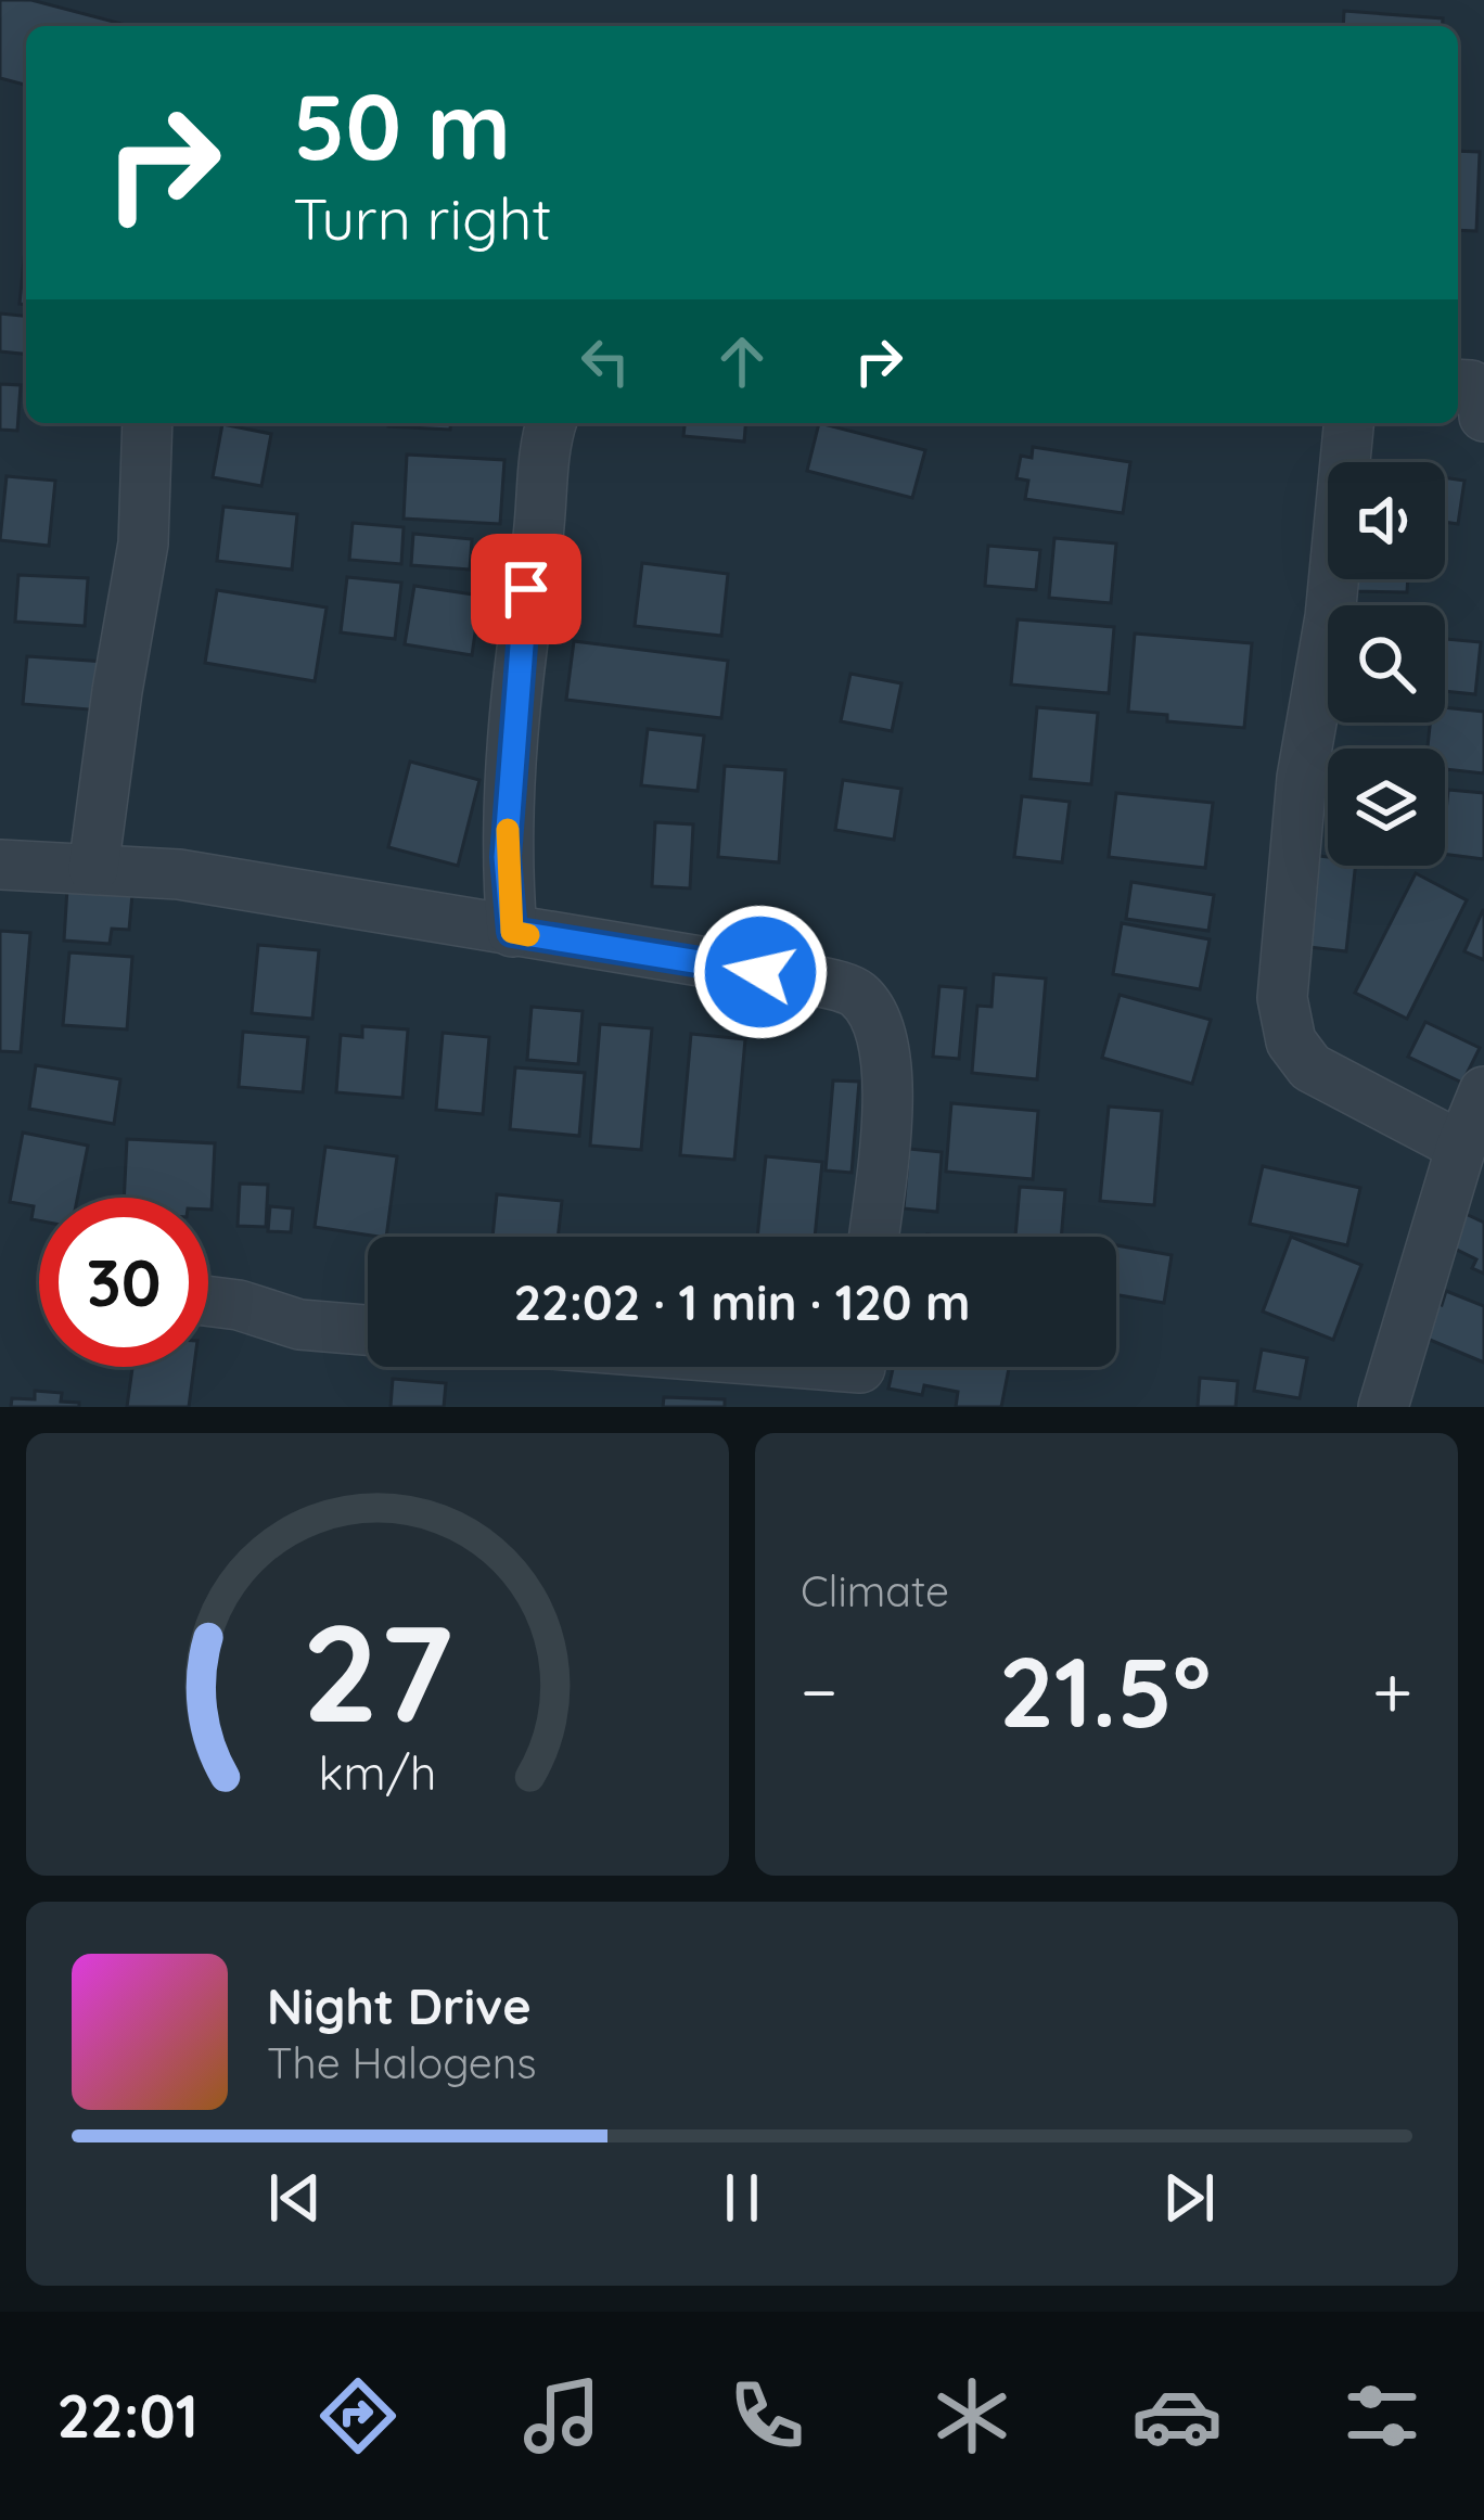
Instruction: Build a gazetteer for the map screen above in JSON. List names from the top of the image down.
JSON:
{
  "page": {
    "turn": ["50 m", "Turn right"],
    "limit": "30",
    "trip": "22:02 · 1 min · 120 m",
    "tile": "Climate",
    "heat": ["−", "21.5°", "+"],
    "song": ["Night Drive", "The Halogens"],
    "tabs": "22:01",
    "gauge": ["27", "km/h"]
  }
}
